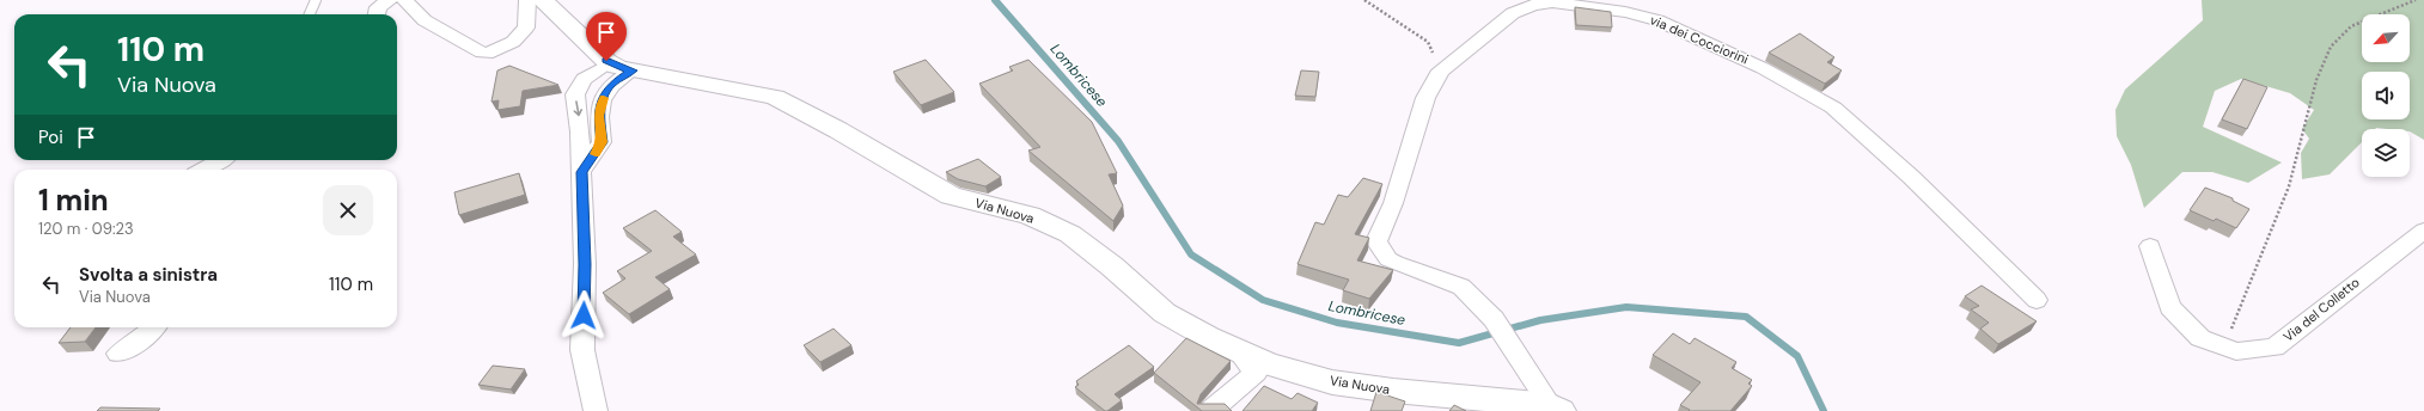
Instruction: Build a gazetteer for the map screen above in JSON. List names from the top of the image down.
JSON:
{
  "streets": {
    "street": ["via dei Cocciorini", "Via Nuova", "Via del Colletto"]
  },
  "crossings": [
    ["via dei Cocciorini", "Via Nuova"]
  ],
  "water": ["Lombricese"],
  "north": "bottom left",
  "page": {
    "turn": ["110 m", "Via Nuova"],
    "then": "Poi",
    "heading": ["1 min", "120 m · 09:23"],
    "list": [
      {
        "name": "Svolta a sinistra",
        "note": "Via Nuova",
        "value": "110 m"
      }
    ]
  }
}
